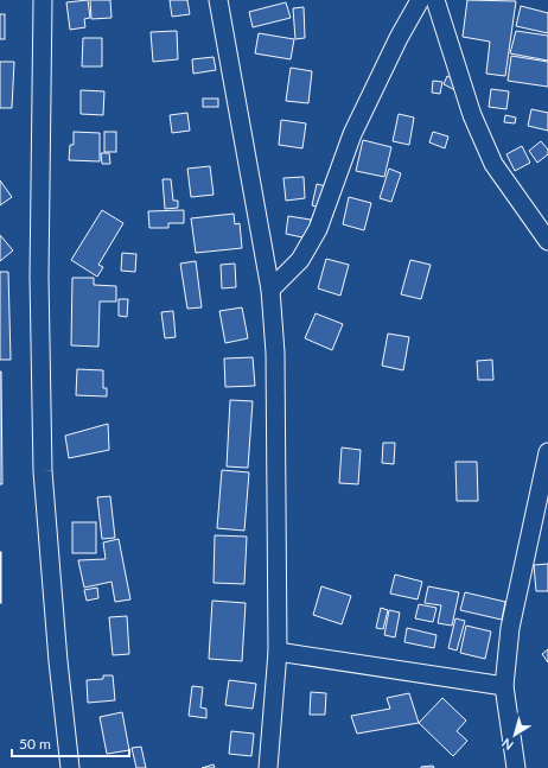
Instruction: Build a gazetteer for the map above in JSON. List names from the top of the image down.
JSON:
{
  "scale_bar": "50 m",
  "north": "bottom left"
}
